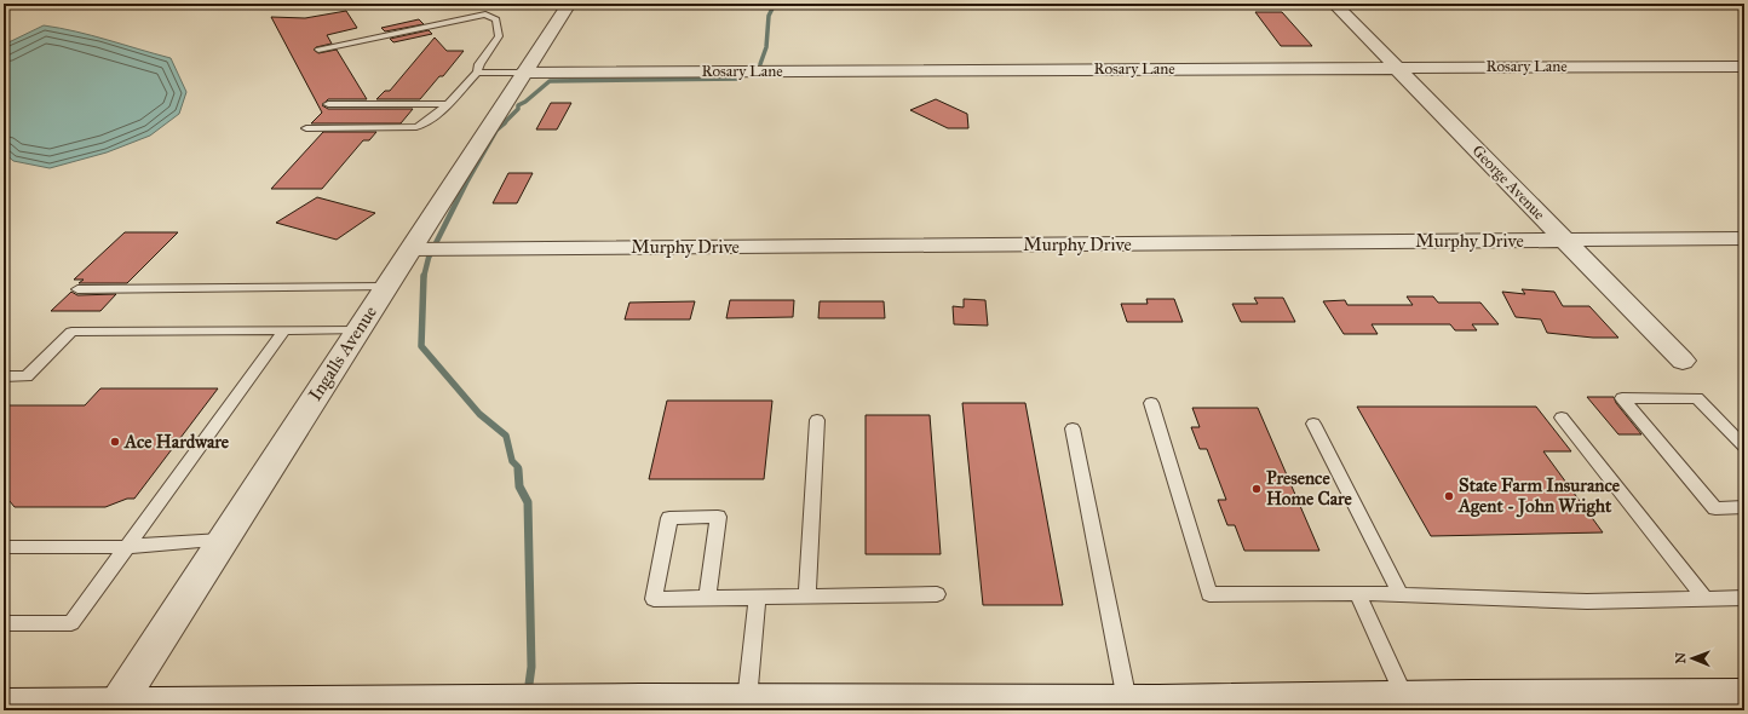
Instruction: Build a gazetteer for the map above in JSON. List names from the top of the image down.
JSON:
{
  "streets": {
    "street": [
      "Rosary Lane",
      "George Avenue",
      "Murphy Drive",
      "Ingalls Avenue"
    ]
  },
  "crossings": [
    ["Rosary Lane", "George Avenue"],
    ["Rosary Lane", "Ingalls Avenue"],
    ["George Avenue", "Murphy Drive"],
    ["Murphy Drive", "Ingalls Avenue"]
  ],
  "places": ["Ace Hardware", "Presence Home Care", "State Farm Insurance Agent - John Wright"],
  "north": "left"
}
